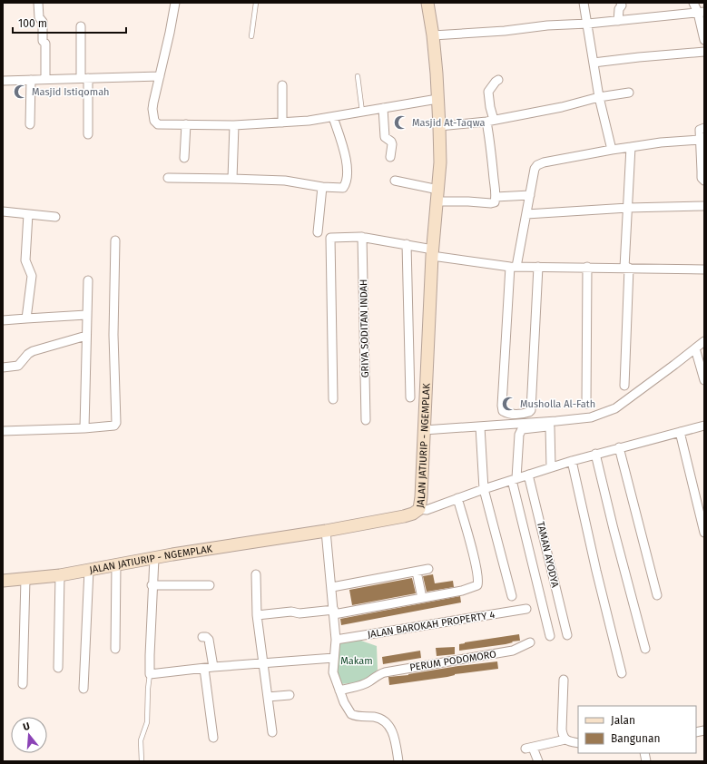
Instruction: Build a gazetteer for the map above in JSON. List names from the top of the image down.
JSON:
{
  "streets": {
    "street": [
      "GRIYA SODITAN INDAH",
      "JALAN JATIURIP - NGEMPLAK",
      "TAMAN AYODYA",
      "JALAN BAROKAH PROPERTY 4",
      "PERUM PODOMORO"
    ]
  },
  "parks": ["Makam"],
  "places": {
    "mosque": ["Masjid Istiqomah", "Masjid At-Taqwa", "Musholla Al-Fath"]
  },
  "legend": ["Jalan", "Bangunan"],
  "scale_bar": "100 m",
  "north": "top"
}
